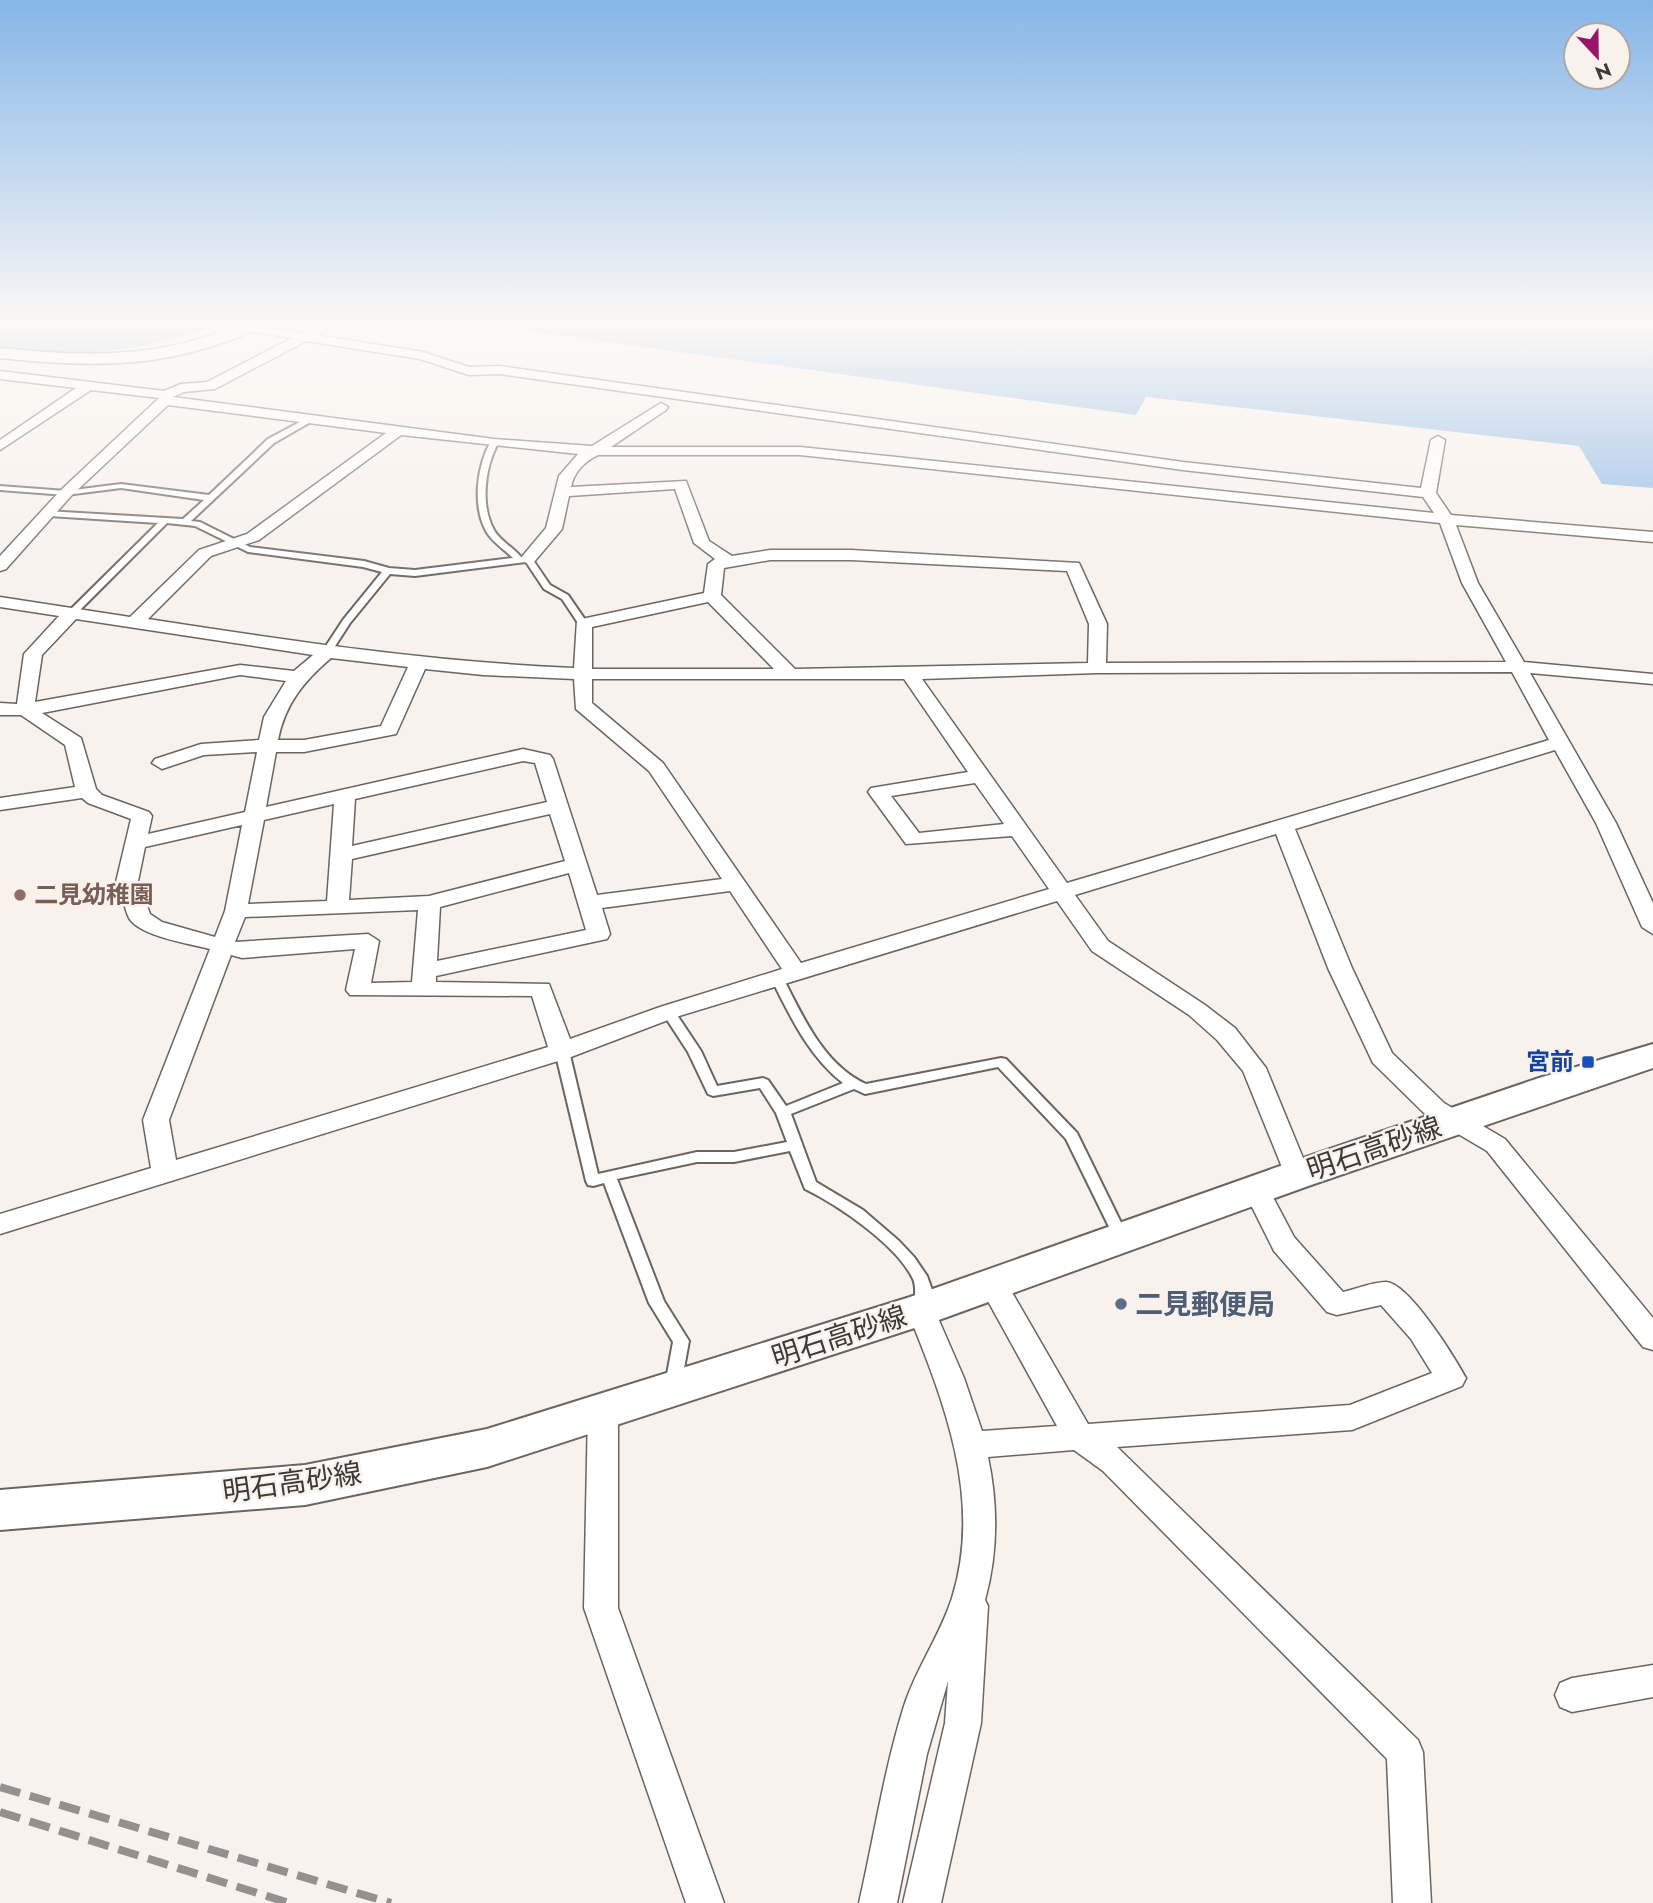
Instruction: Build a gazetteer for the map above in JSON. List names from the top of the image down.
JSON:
{
  "streets": {
    "main road": ["明石高砂線"]
  },
  "places": {
    "other": ["二見幼稚園", "二見郵便局"],
    "transit": ["宮前"]
  },
  "north": "bottom"
}
